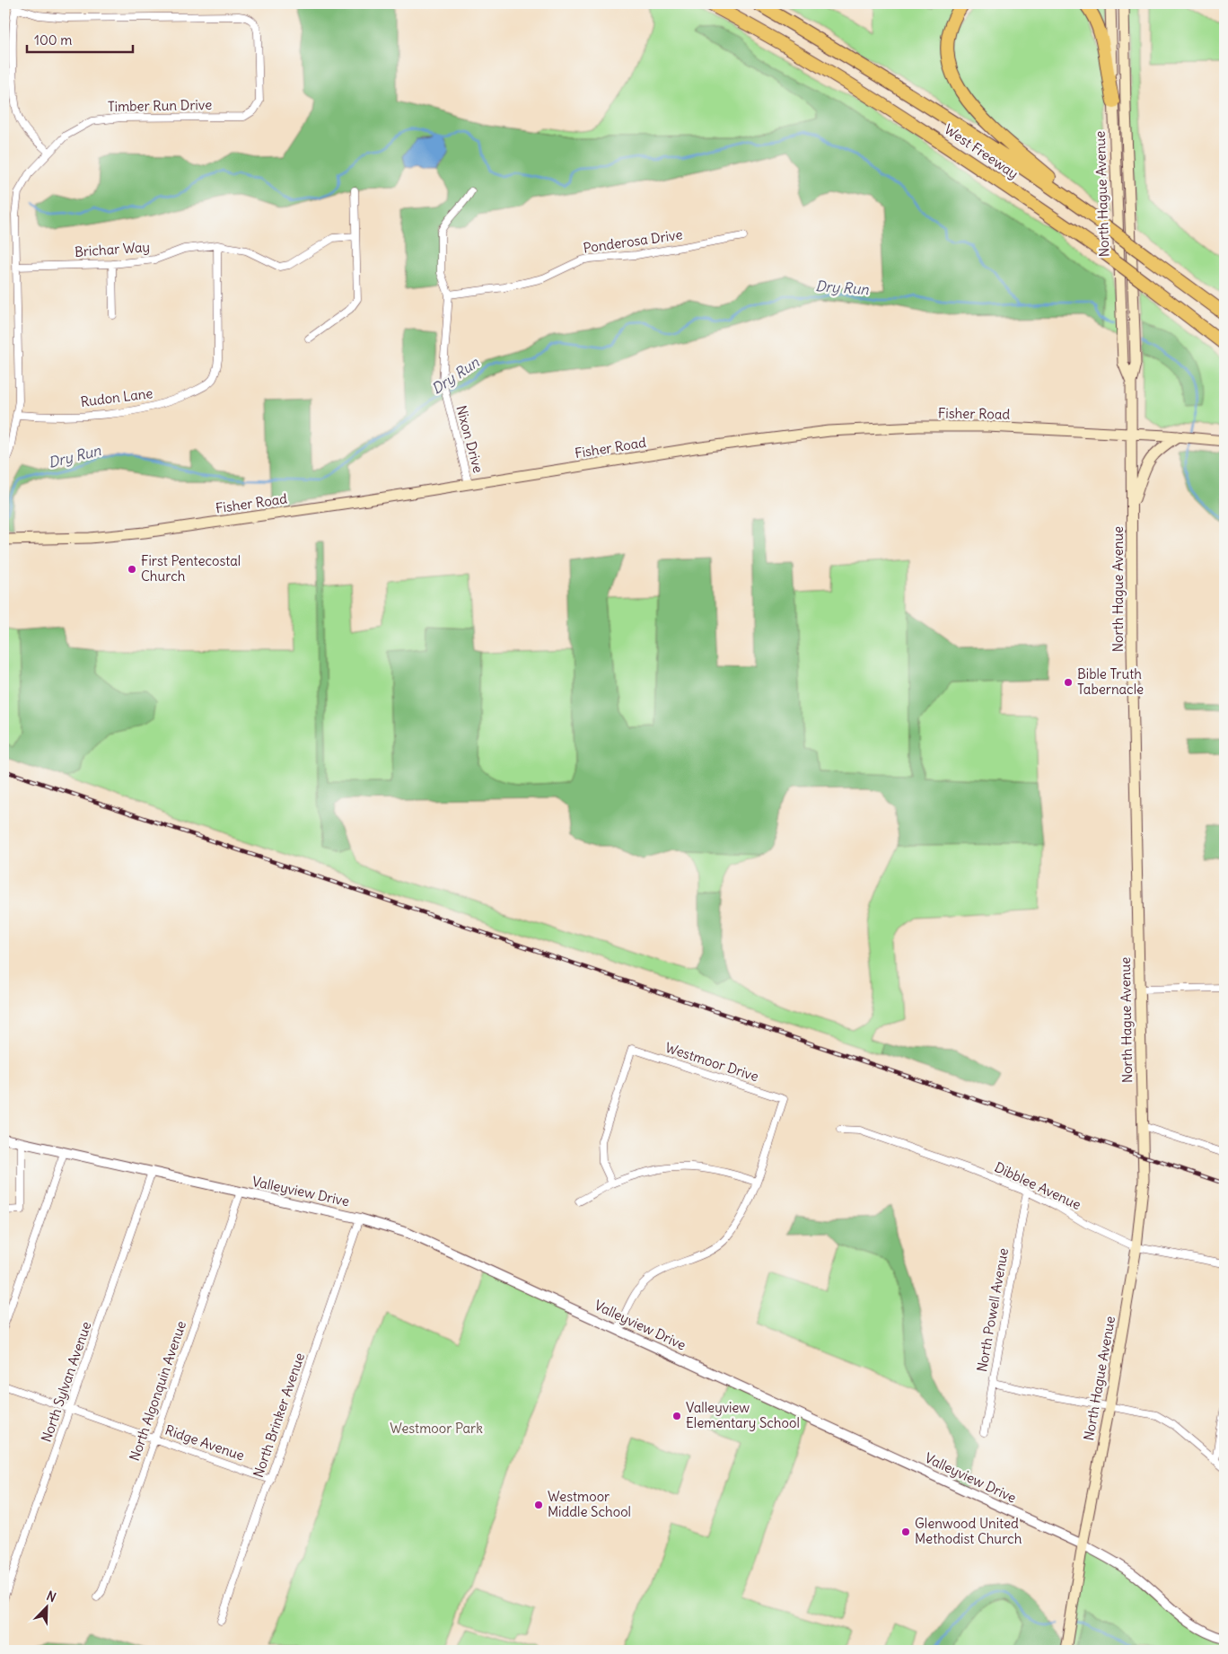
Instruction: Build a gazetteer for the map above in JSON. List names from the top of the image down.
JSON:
{
  "streets": {
    "highway": ["West Freeway"],
    "main road": ["North Hague Avenue", "Fisher Road"],
    "street": [
      "Timber Run Drive",
      "Ponderosa Drive",
      "Brichar Way",
      "Rudon Lane",
      "Nixon Drive",
      "Westmoor Drive",
      "Dibblee Avenue",
      "Valleyview Drive",
      "North Powell Avenue",
      "North Sylvan Avenue",
      "North Algonquin Avenue",
      "North Brinker Avenue",
      "Ridge Avenue"
    ]
  },
  "crossings": [
    ["Timber Run Drive", "Brichar Way"],
    ["Timber Run Drive", "Rudon Lane"],
    ["North Hague Avenue", "Fisher Road"],
    ["North Hague Avenue", "Dibblee Avenue"],
    ["North Hague Avenue", "Valleyview Drive"],
    ["Ponderosa Drive", "Nixon Drive"],
    ["Brichar Way", "Rudon Lane"],
    ["Fisher Road", "Nixon Drive"],
    ["Dibblee Avenue", "North Powell Avenue"],
    ["Valleyview Drive", "North Sylvan Avenue"],
    ["Valleyview Drive", "North Algonquin Avenue"],
    ["Valleyview Drive", "North Brinker Avenue"],
    ["North Sylvan Avenue", "Ridge Avenue"],
    ["North Algonquin Avenue", "Ridge Avenue"],
    ["North Brinker Avenue", "Ridge Avenue"]
  ],
  "water": ["Dry Run"],
  "parks": ["Westmoor Park"],
  "places": [
    "First Pentecostal Church",
    "Bible Truth Tabernacle",
    "Valleyview Elementary School",
    "Westmoor Middle School",
    "Glenwood United Methodist Church"
  ],
  "scale_bar": "100 m",
  "north": "top right"
}
